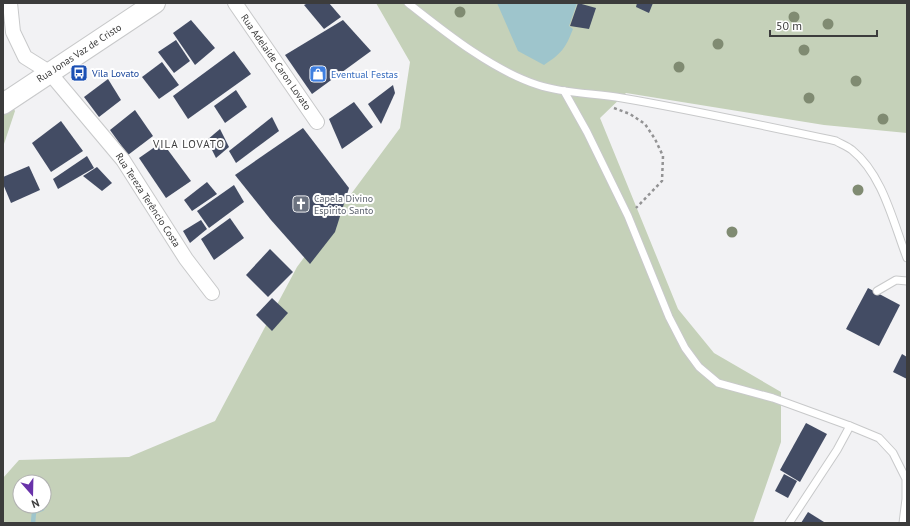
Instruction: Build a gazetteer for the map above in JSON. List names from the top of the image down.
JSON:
{
  "streets": {
    "street": ["Rua Jonas Vaz de Cristo", "Rua Adelaide Caron Lovato", "Rua Tereza Terêncio Costa"]
  },
  "crossings": [
    ["Rua Jonas Vaz de Cristo", "Rua Tereza Terêncio Costa"]
  ],
  "districts": ["VILA LOVATO"],
  "places": {
    "bus stop": ["Vila Lovato"],
    "shop": ["Eventual Festas"],
    "church": ["Capela Divino Espirito Santo"]
  },
  "scale_bar": "50 m",
  "north": "bottom"
}
